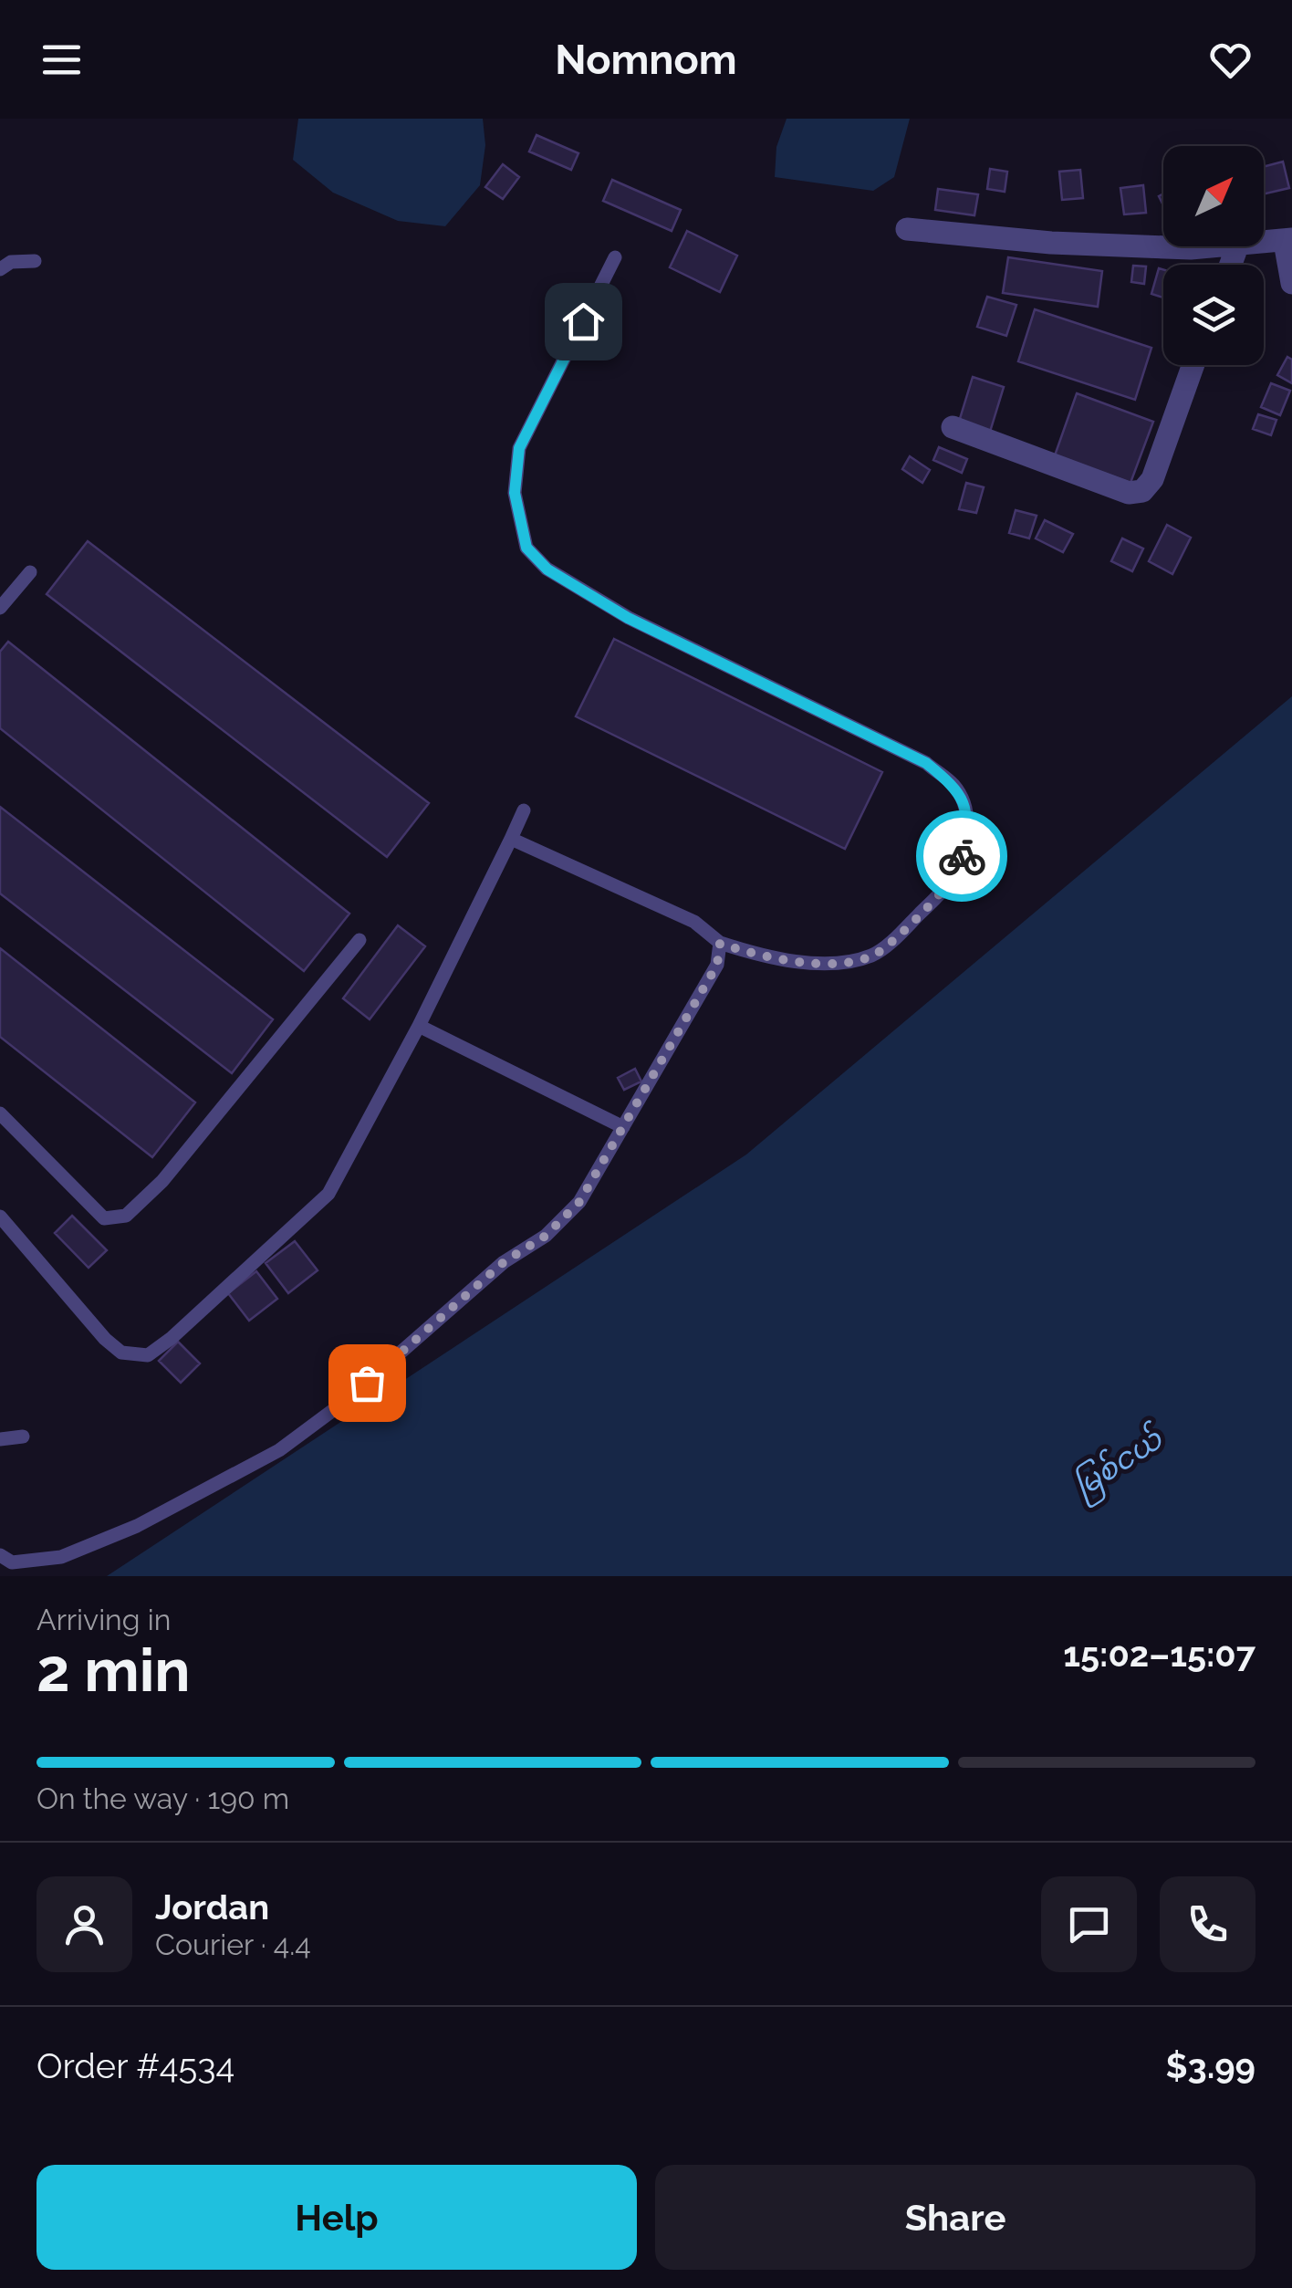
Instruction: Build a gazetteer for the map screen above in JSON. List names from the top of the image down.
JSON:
{
  "water": ["မြစ်ငယ်"],
  "north": "top right",
  "page": {
    "header": "Nomnom",
    "heading": ["2 min", "Arriving in", "15:02–15:07"],
    "panel": [
      "Jordan",
      "Courier · 4.4",
      "Order #4534",
      "$3.99"
    ],
    "bar": "On the way · 190 m",
    "buttons": ["Help", "Share"]
  }
}
